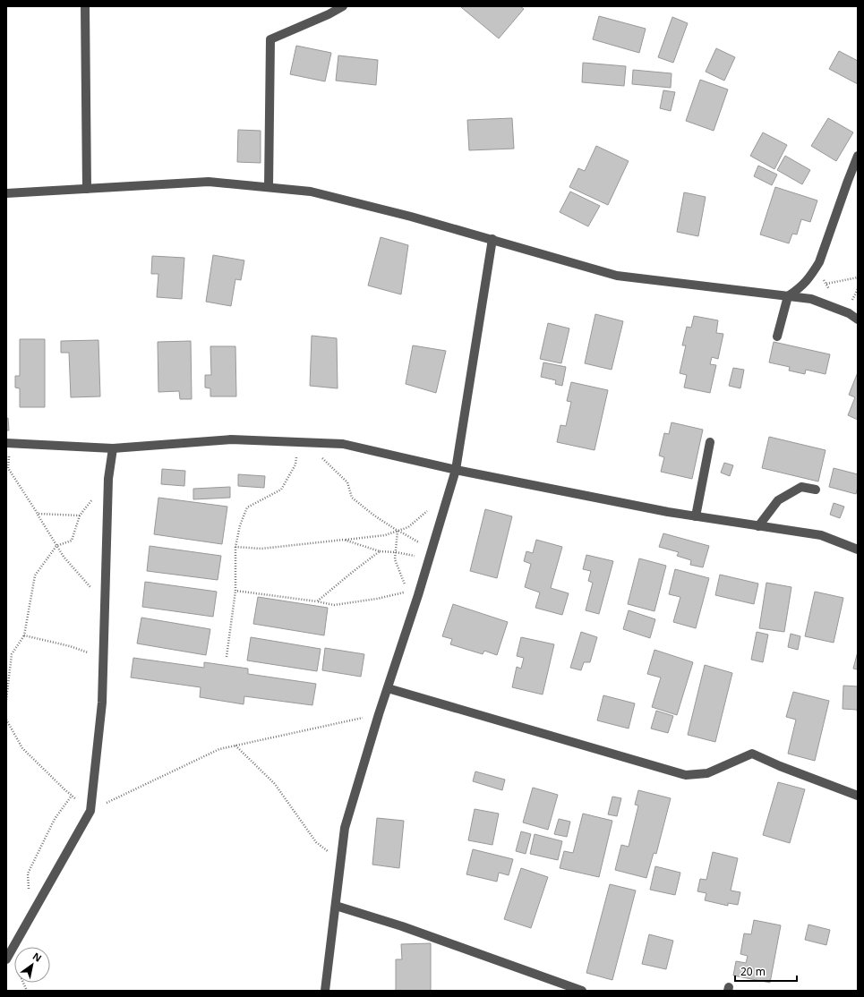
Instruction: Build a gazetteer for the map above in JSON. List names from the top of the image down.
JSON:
{
  "scale_bar": "20 m",
  "north": "top right"
}
